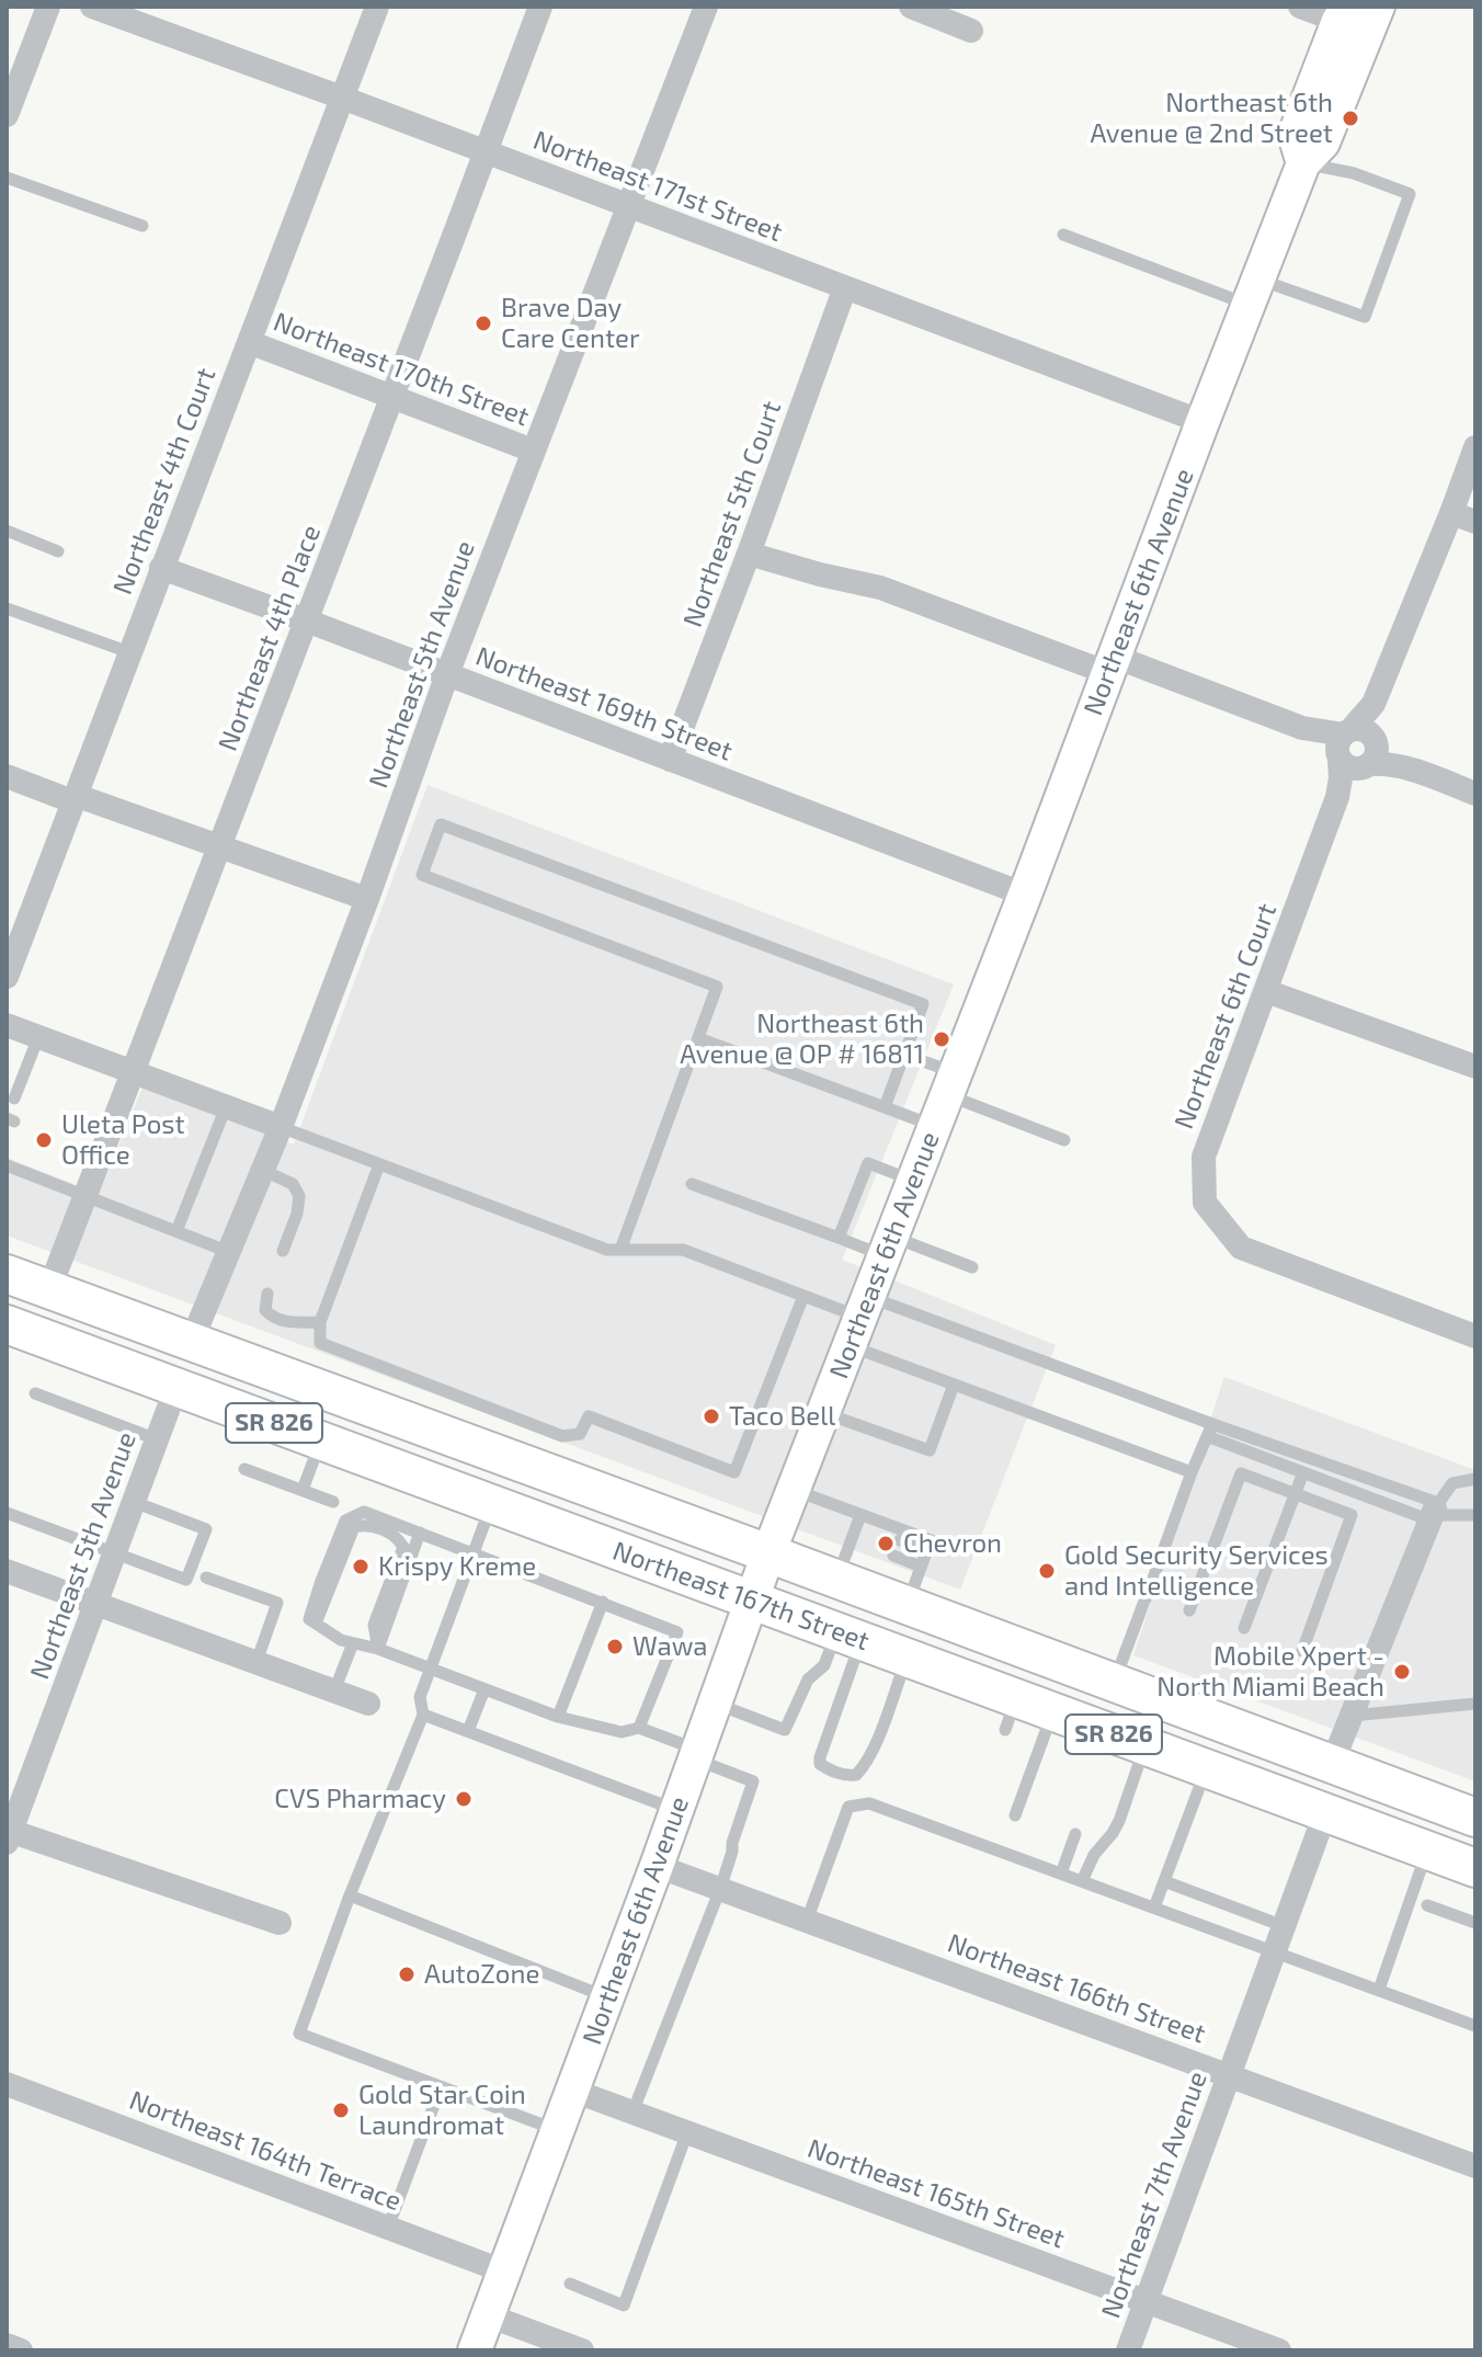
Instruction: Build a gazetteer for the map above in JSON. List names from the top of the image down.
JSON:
{
  "streets": {
    "main road": ["Northeast 6th Avenue", "SR 826", "Northeast 167th Street"],
    "street": [
      "Northeast 171st Street",
      "Northeast 170th Street",
      "Northeast 4th Court",
      "Northeast 5th Court",
      "Northeast 4th Place",
      "Northeast 5th Avenue",
      "Northeast 169th Street",
      "Northeast 6th Court",
      "Northeast 166th Street",
      "Northeast 164th Terrace",
      "Northeast 165th Street",
      "Northeast 7th Avenue"
    ]
  },
  "crossings": [
    ["Northeast 171st Street", "Northeast 4th Court"],
    ["Northeast 171st Street", "Northeast 5th Court"],
    ["Northeast 171st Street", "Northeast 6th Avenue"],
    ["Northeast 171st Street", "Northeast 4th Place"],
    ["Northeast 171st Street", "Northeast 5th Avenue"],
    ["Northeast 170th Street", "Northeast 4th Court"],
    ["Northeast 170th Street", "Northeast 4th Place"],
    ["Northeast 170th Street", "Northeast 5th Avenue"],
    ["Northeast 4th Court", "Northeast 169th Street"],
    ["Northeast 5th Court", "Northeast 169th Street"],
    ["Northeast 6th Avenue", "Northeast 169th Street"],
    ["Northeast 6th Avenue", "Northeast 167th Street"],
    ["Northeast 6th Avenue", "Northeast 166th Street"],
    ["Northeast 6th Avenue", "Northeast 164th Terrace"],
    ["Northeast 6th Avenue", "Northeast 165th Street"],
    ["Northeast 4th Place", "Northeast 169th Street"],
    ["Northeast 4th Place", "Northeast 167th Street"],
    ["Northeast 5th Avenue", "Northeast 169th Street"],
    ["Northeast 5th Avenue", "Northeast 167th Street"],
    ["Northeast 167th Street", "Northeast 7th Avenue"],
    ["Northeast 166th Street", "Northeast 7th Avenue"],
    ["Northeast 165th Street", "Northeast 7th Avenue"]
  ],
  "places": [
    "Northeast 6th Avenue @ 2nd Street",
    "Brave Day Care Center",
    "Northeast 6th Avenue @ OP # 16811",
    "Uleta Post Office",
    "Taco Bell",
    "Chevron",
    "Krispy Kreme",
    "Gold Security Services and Intelligence",
    "Wawa",
    "Mobile Xpert - North Miami Beach",
    "CVS Pharmacy",
    "AutoZone",
    "Gold Star Coin Laundromat"
  ]
}
